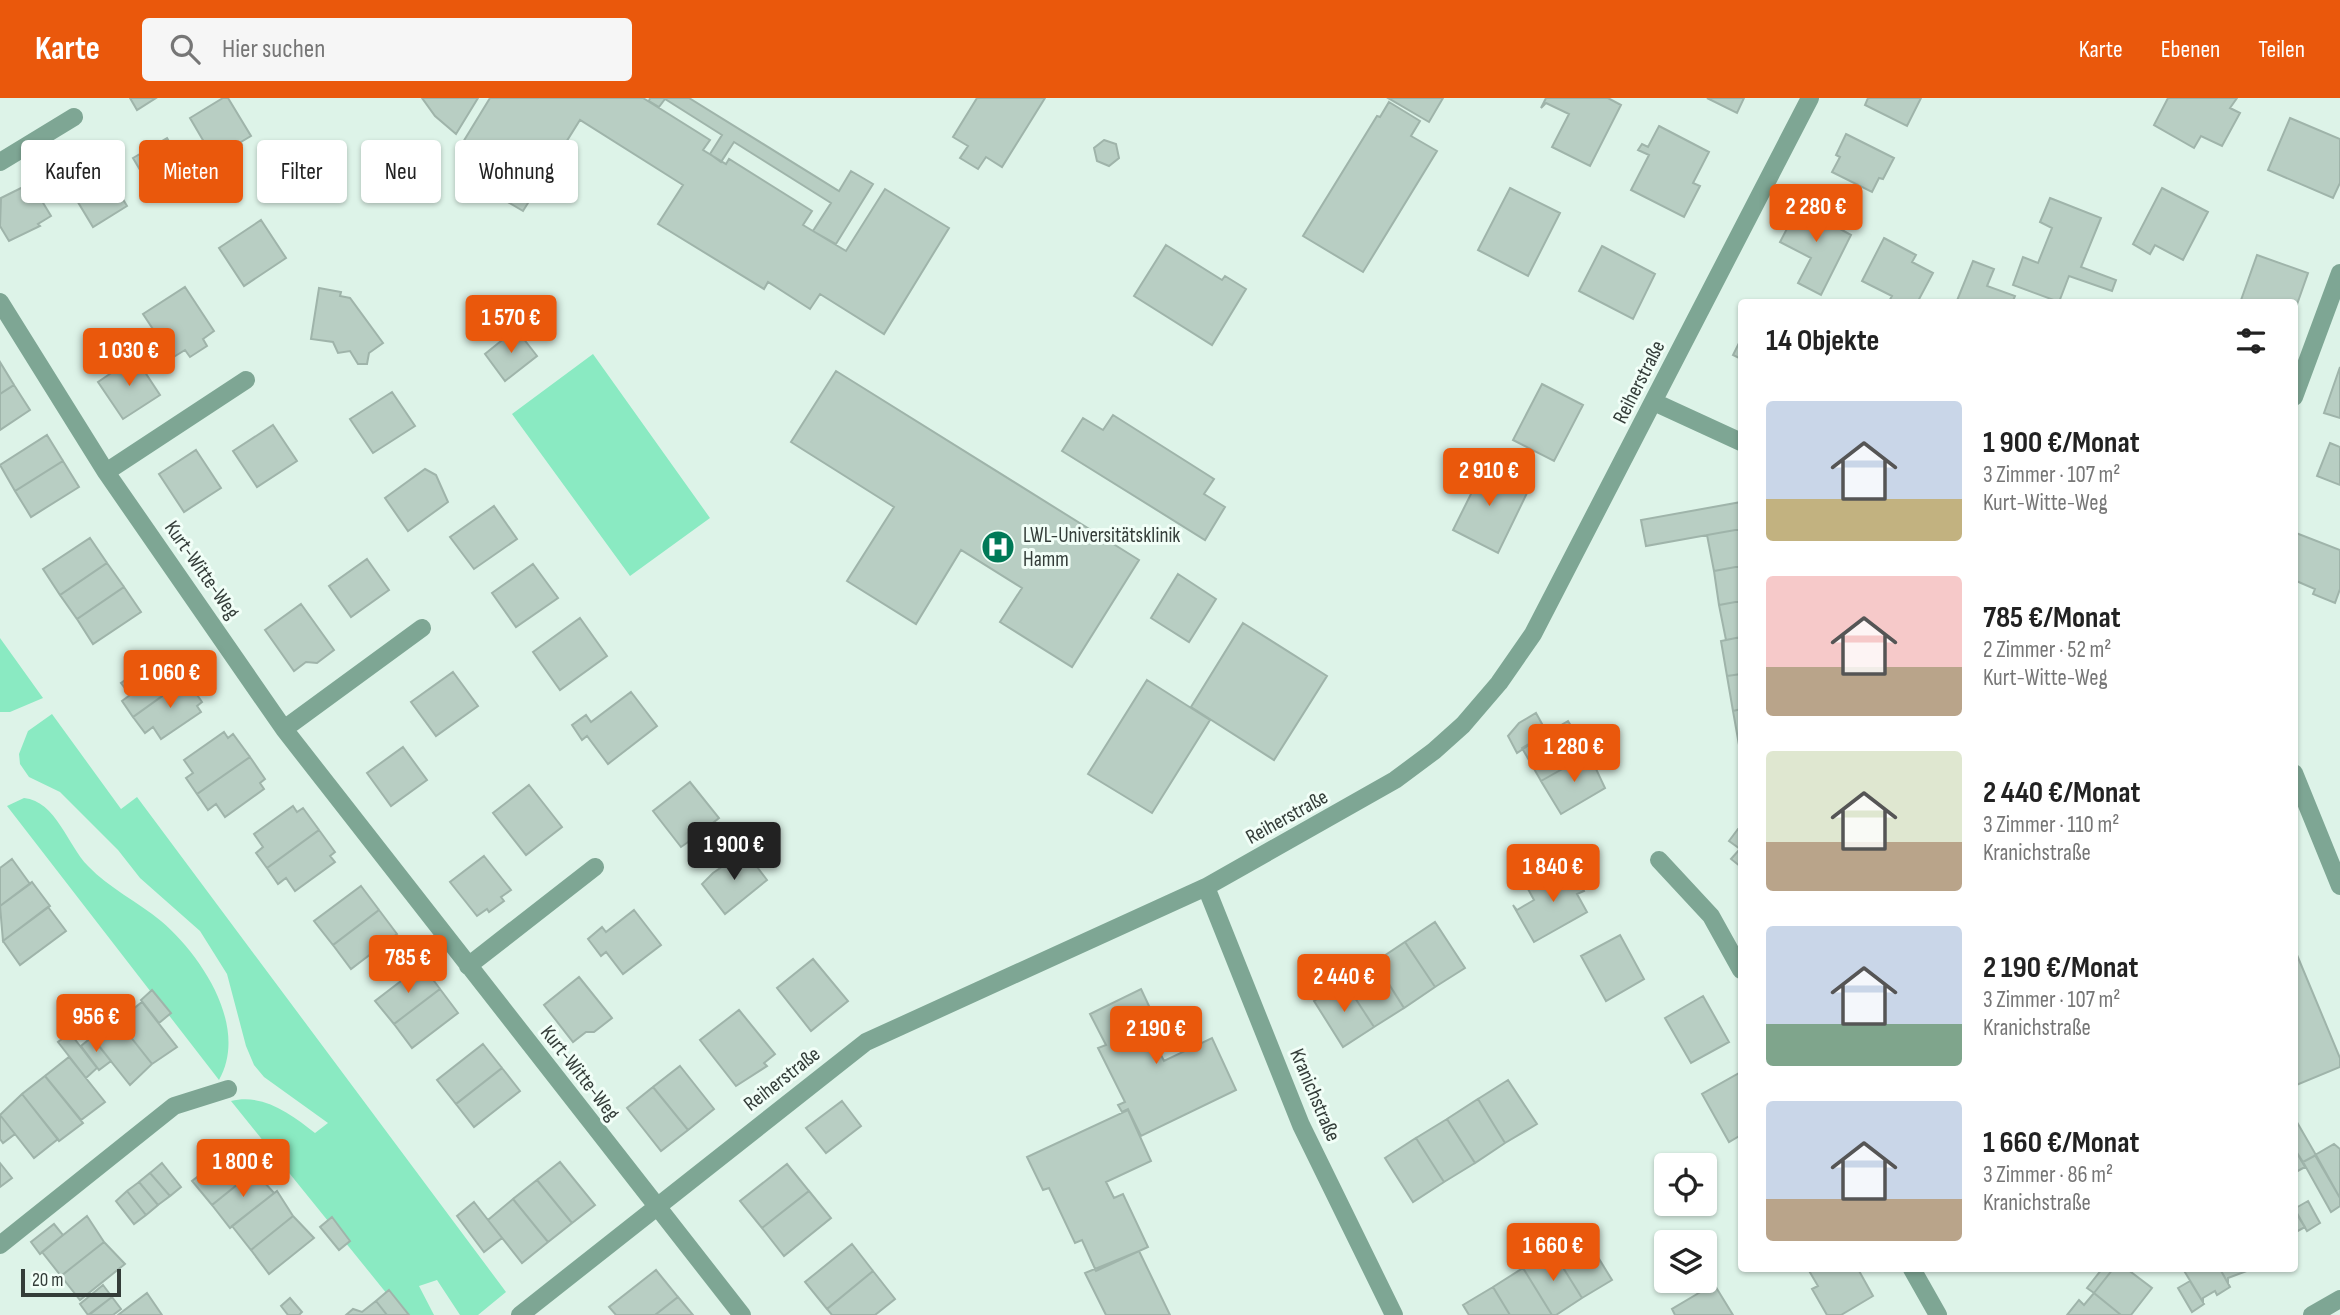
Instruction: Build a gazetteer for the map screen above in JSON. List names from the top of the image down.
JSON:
{
  "streets": {
    "street": ["Reiherstraße", "Kurt-Witte-Weg", "Kranichstraße"]
  },
  "crossings": [
    ["Reiherstraße", "Kurt-Witte-Weg"],
    ["Reiherstraße", "Kranichstraße"]
  ],
  "places": {
    "hospital": ["LWL-Universitätsklinik Hamm"]
  },
  "scale_bar": "20 m",
  "page": {
    "header": "Karte",
    "search": "Hier suchen",
    "nav": ["Karte", "Ebenen", "Teilen"],
    "chip": [
      "Kaufen",
      "Mieten",
      "Filter",
      "Neu",
      "Wohnung"
    ],
    "price": [
      "2 280 €",
      "1 570 €",
      "1 030 €",
      "2 910 €",
      "1 060 €",
      "1 280 €",
      "1 900 €",
      "1 840 €",
      "785 €",
      "2 440 €",
      "956 €",
      "2 190 €",
      "1 800 €",
      "1 660 €"
    ],
    "heading": "14 Objekte",
    "list": [
      {
        "name": "1 900 €/Monat",
        "note": "3 Zimmer · 107 m² · Kurt-Witte-Weg"
      },
      {
        "name": "785 €/Monat",
        "note": "2 Zimmer · 52 m² · Kurt-Witte-Weg"
      },
      {
        "name": "2 440 €/Monat",
        "note": "3 Zimmer · 110 m² · Kranichstraße"
      },
      {
        "name": "2 190 €/Monat",
        "note": "3 Zimmer · 107 m² · Kranichstraße"
      },
      {
        "name": "1 660 €/Monat",
        "note": "3 Zimmer · 86 m² · Kranichstraße"
      }
    ],
    "scale": "20 m"
  }
}
